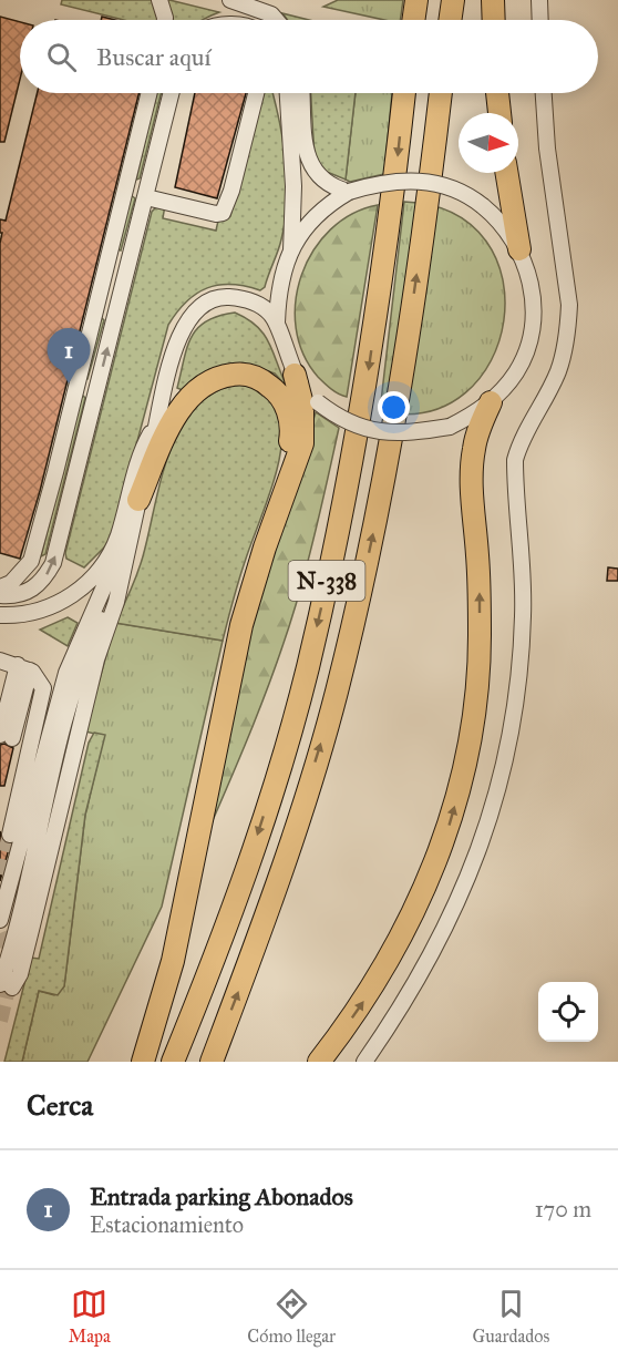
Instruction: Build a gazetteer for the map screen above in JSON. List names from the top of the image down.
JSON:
{
  "streets": {
    "highway": ["N-338"]
  },
  "north": "right",
  "page": {
    "search": "Buscar aquí",
    "pins": "1",
    "heading": "Cerca",
    "list": [
      {
        "mark": "1",
        "name": "Entrada parking Abonados",
        "note": "Estacionamiento",
        "value": "170 m"
      }
    ],
    "nav": ["Mapa", "Cómo llegar", "Guardados"]
  }
}
